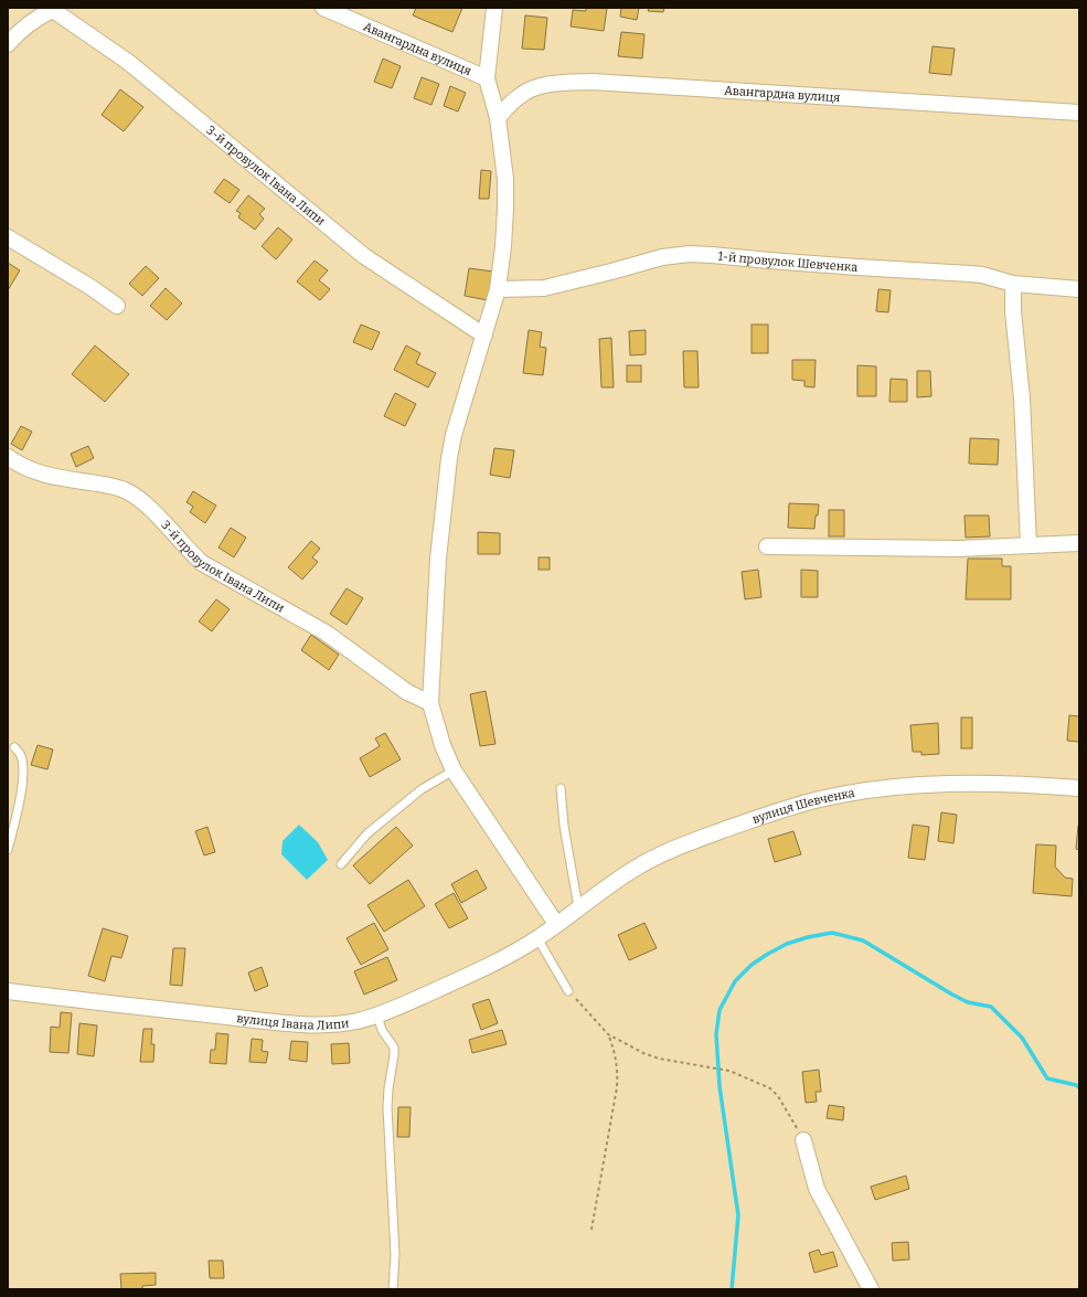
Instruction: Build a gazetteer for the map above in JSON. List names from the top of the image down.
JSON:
{
  "streets": {
    "street": [
      "Авангардна вулиця",
      "3-й провулок Івана Липи",
      "1-й провулок Шевченка",
      "вулиця Шевченка",
      "вулиця Івана Липи"
    ]
  },
  "crossings": [
    ["вулиця Шевченка", "вулиця Івана Липи"]
  ]
}
